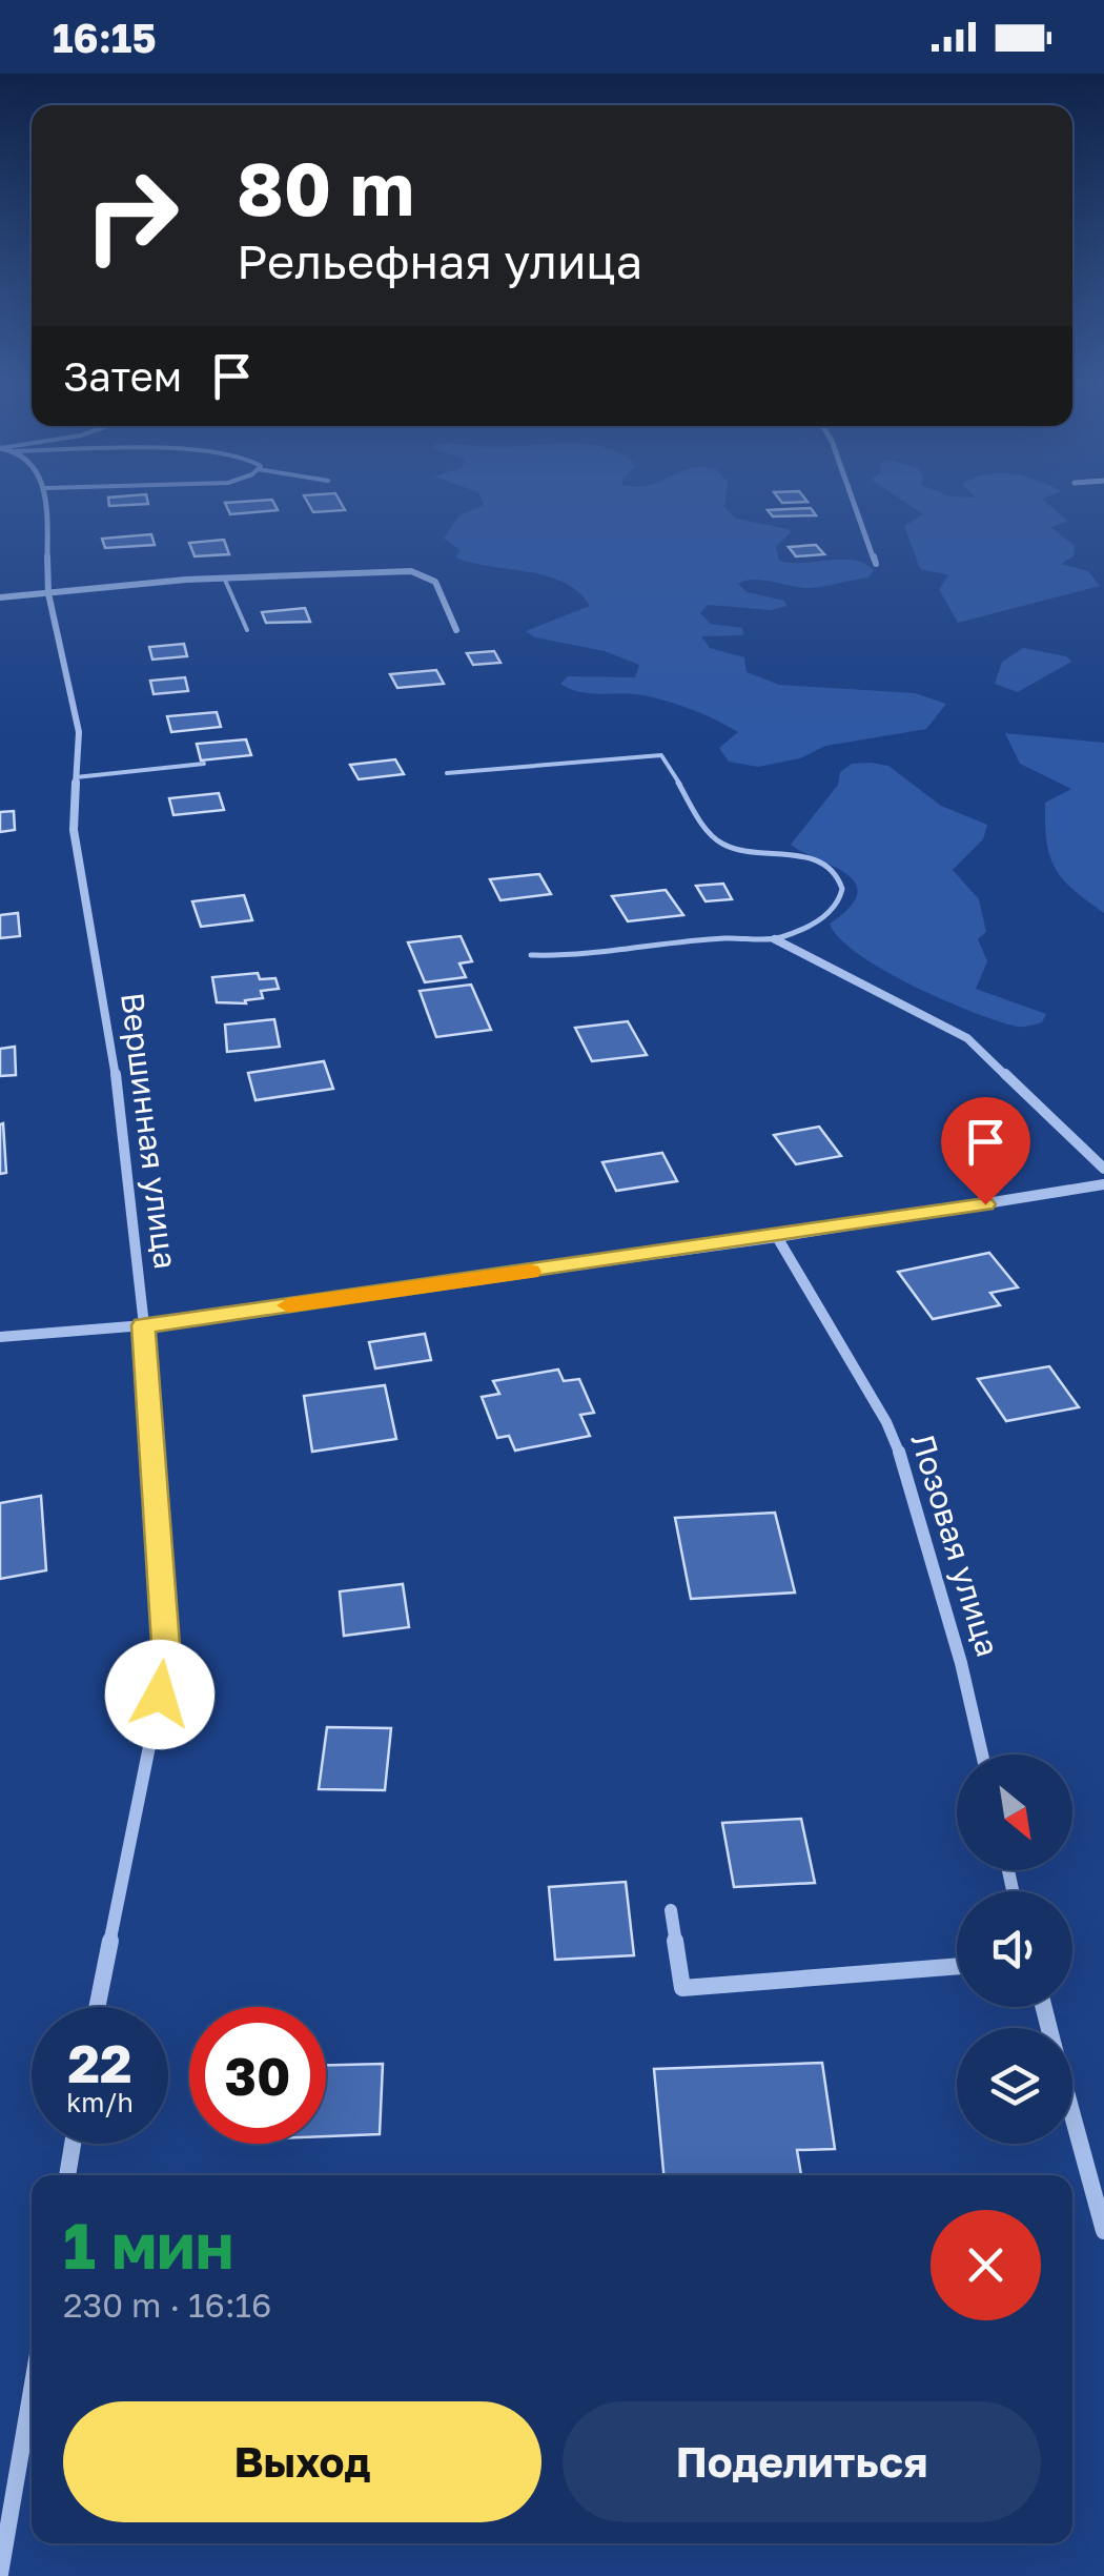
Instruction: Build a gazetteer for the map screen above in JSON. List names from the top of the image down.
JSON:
{
  "streets": {
    "street": ["Вершинная улица", "Лозовая улица"]
  },
  "north": "bottom right",
  "page": {
    "status": "16:15",
    "turn": ["80 m", "Рельефная улица"],
    "then": "Затем",
    "speed": "22 km/h",
    "limit": "30",
    "heading": ["1 мин", "230 m · 16:16"],
    "buttons": ["Выход", "Поделиться"]
  }
}
